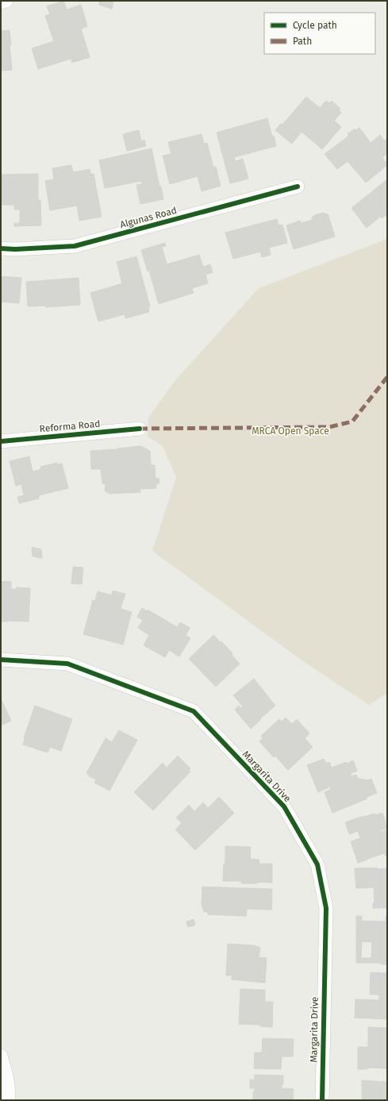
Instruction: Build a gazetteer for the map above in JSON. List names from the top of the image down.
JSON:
{
  "streets": {
    "street": ["Algunas Road", "Reforma Road", "Margarita Drive"]
  },
  "parks": ["MRCA Open Space"],
  "legend": ["Cycle path", "Path"]
}
